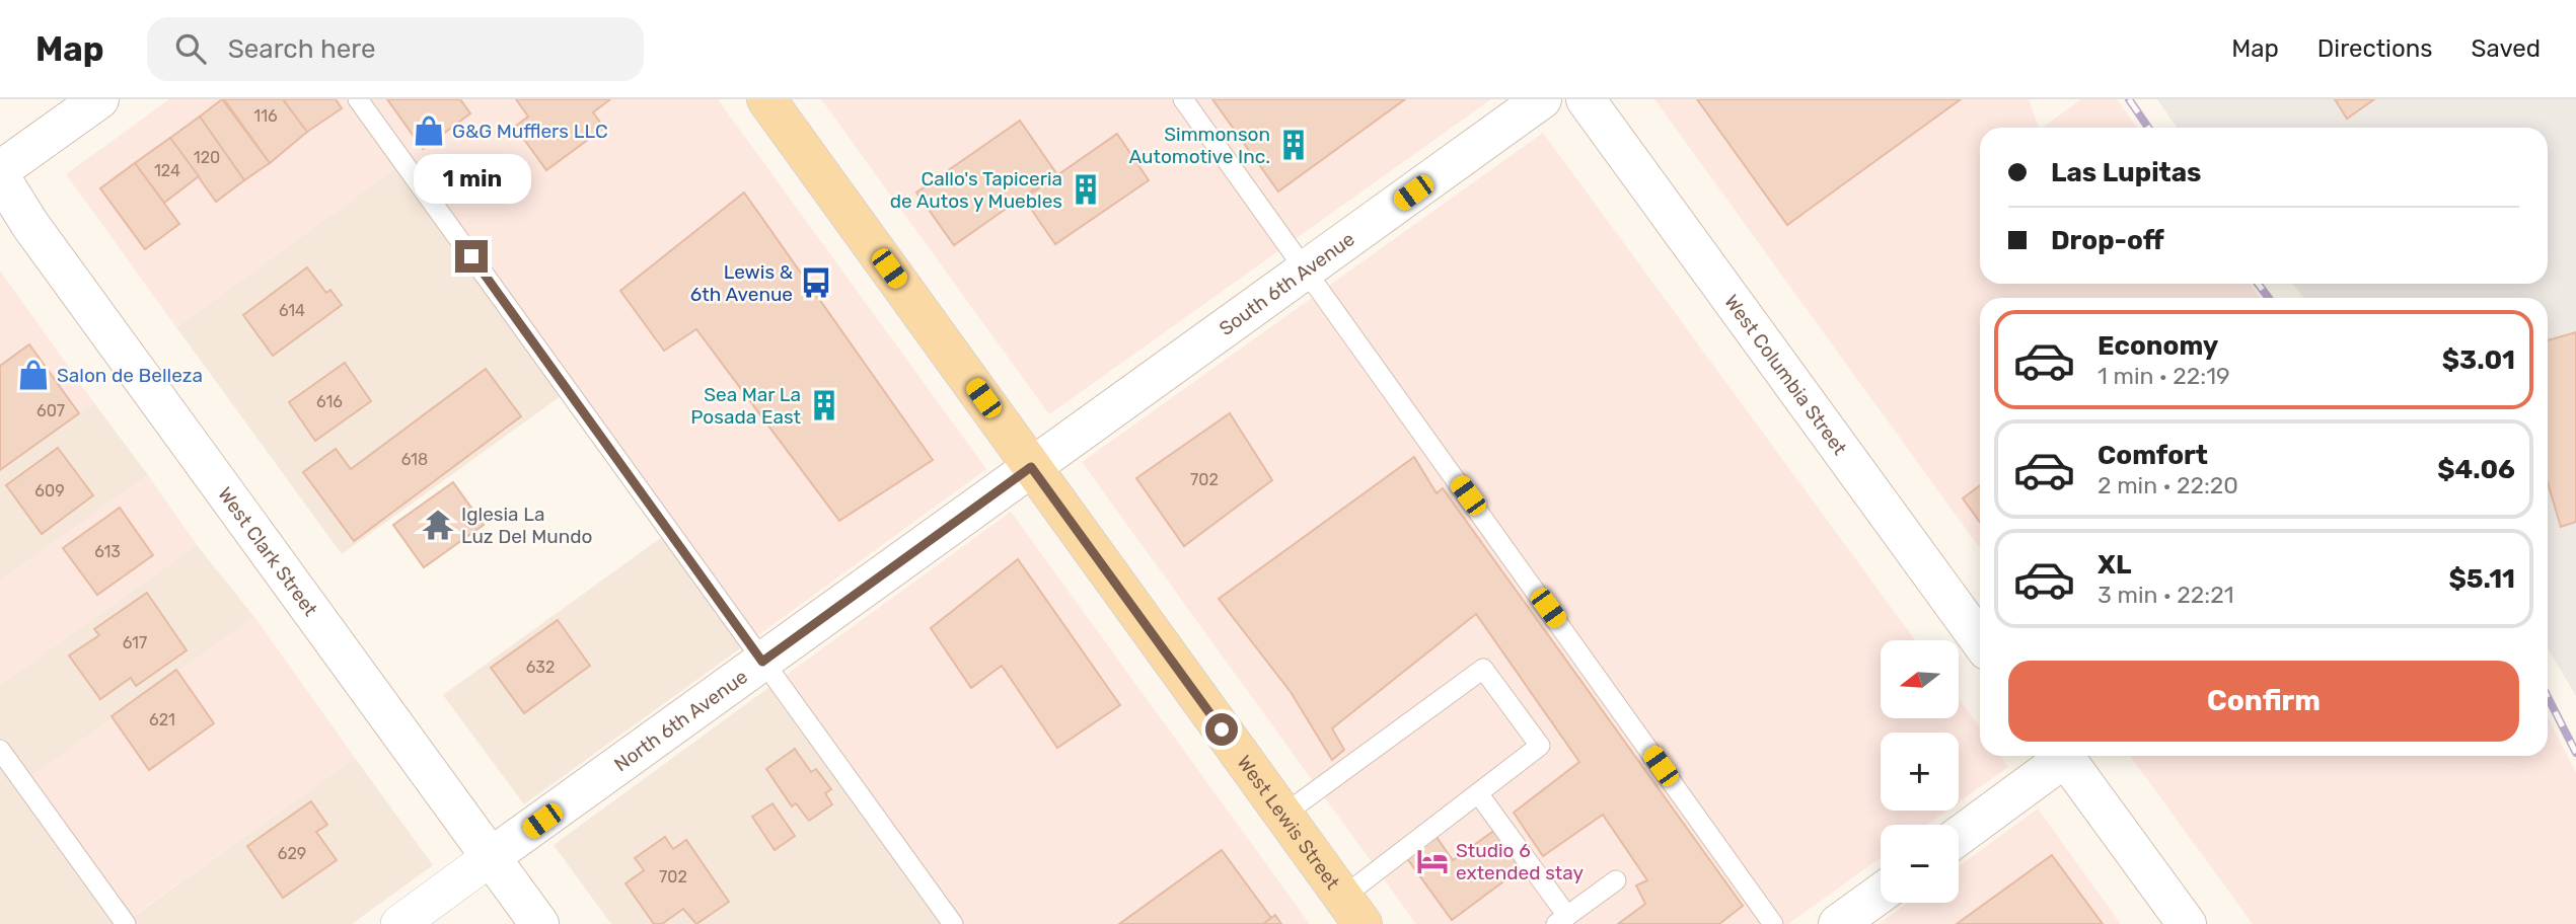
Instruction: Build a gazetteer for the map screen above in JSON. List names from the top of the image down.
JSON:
{
  "streets": {
    "main road": ["West Lewis Street"],
    "street": [
      "South 6th Avenue",
      "West Columbia Street",
      "West Clark Street",
      "North 6th Avenue"
    ]
  },
  "crossings": [
    ["South 6th Avenue", "North 6th Avenue"],
    ["South 6th Avenue", "West Lewis Street"],
    ["West Clark Street", "North 6th Avenue"],
    ["North 6th Avenue", "West Lewis Street"]
  ],
  "places": {
    "shop": ["G&G Mufflers LLC", "Salon de Belleza"],
    "building": ["Simmonson Automotive Inc.", "Callo's Tapiceria de Autos y Muebles", "Sea Mar La Posada East"],
    "bus stop": ["Lewis & 6th Avenue"],
    "temple": ["Iglesia La Luz Del Mundo"],
    "hotel": ["Studio 6 extended stay"]
  },
  "house_numbers": [
    "116",
    "120",
    "124",
    "614",
    "616",
    "607",
    "618",
    "702",
    "609",
    "613",
    "617",
    "632",
    "621",
    "629",
    "702"
  ],
  "north": "left",
  "page": {
    "header": "Map",
    "search": "Search here",
    "nav": ["Map", "Directions", "Saved"],
    "banner": ["Las Lupitas", "Drop-off"],
    "bubble": "1 min",
    "list": [
      {
        "name": "Economy",
        "note": "1 min · 22:19",
        "value": "$3.01"
      },
      {
        "name": "Comfort",
        "note": "2 min · 22:20",
        "value": "$4.06"
      },
      {
        "name": "XL",
        "note": "3 min · 22:21",
        "value": "$5.11"
      }
    ],
    "map_buttons": ["+", "−"],
    "buttons": "Confirm"
  }
}
